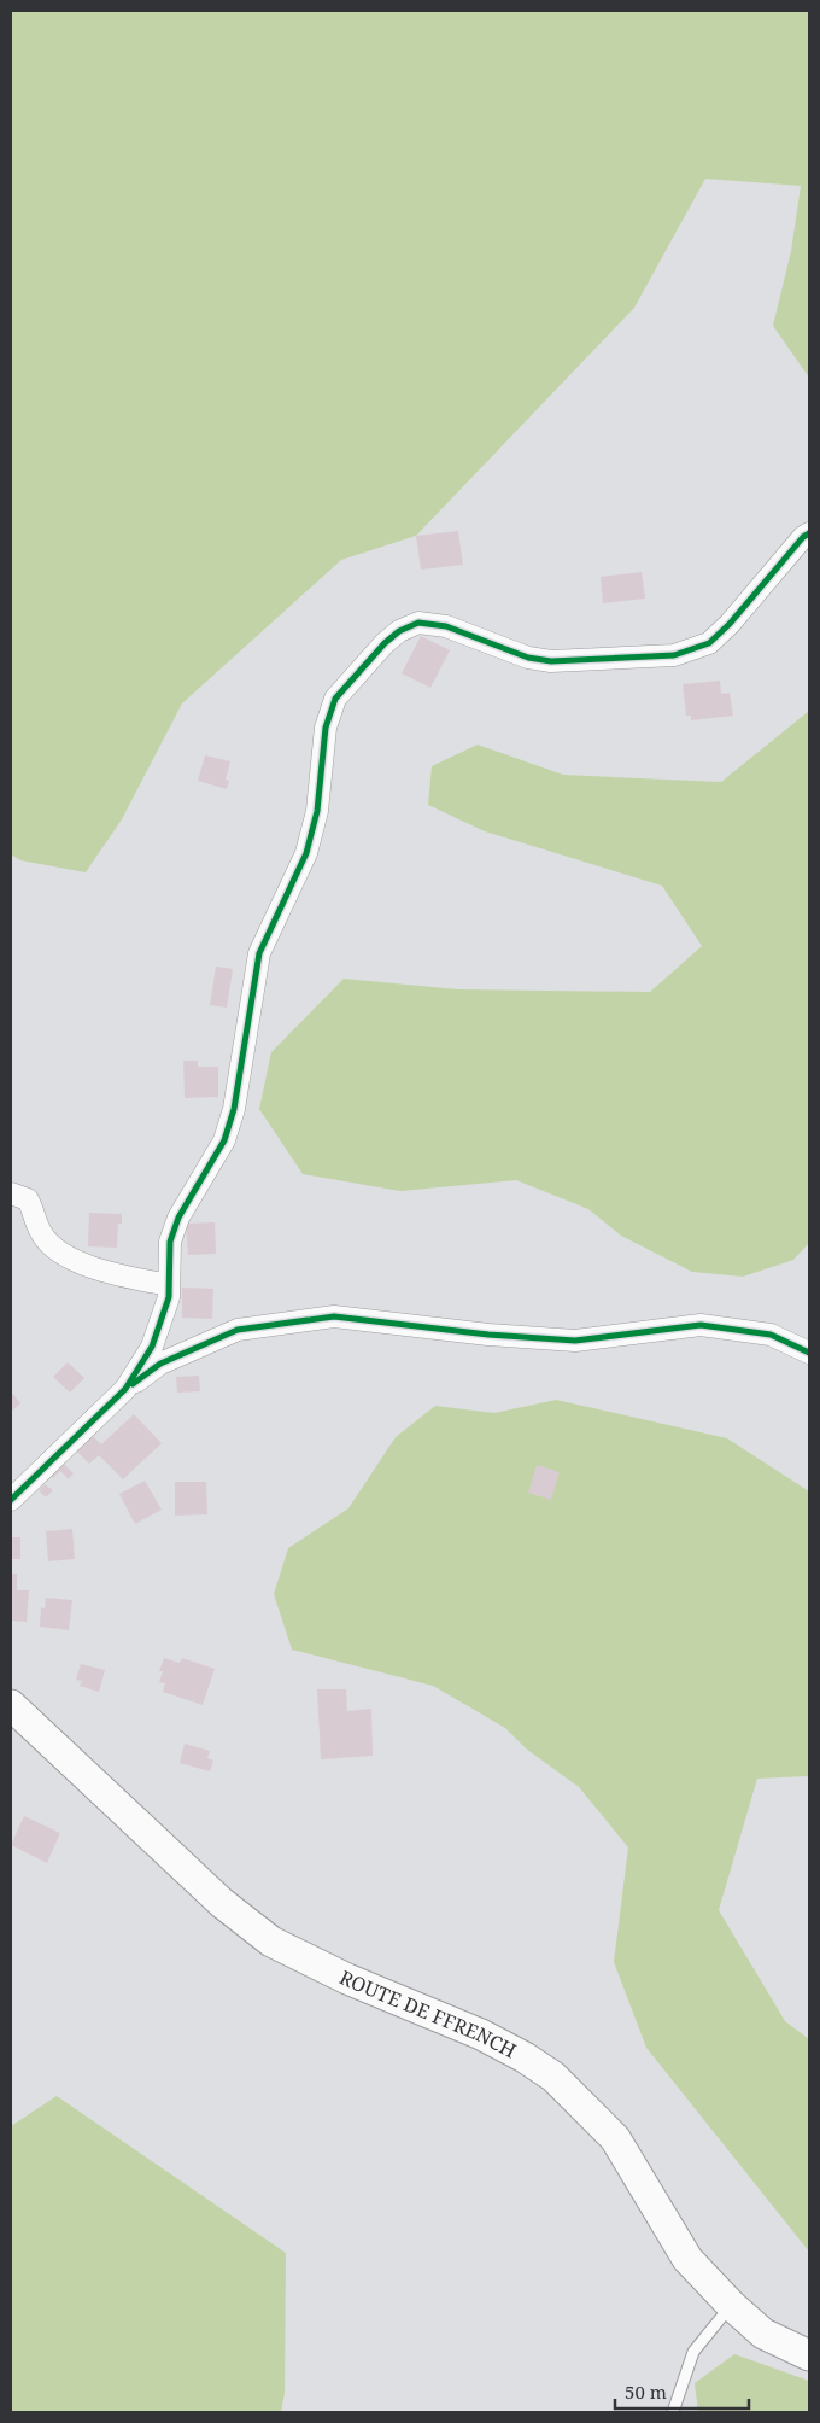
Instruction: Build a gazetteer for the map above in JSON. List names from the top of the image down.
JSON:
{
  "streets": {
    "main road": ["ROUTE DE FFRENCH"]
  },
  "scale_bar": "50 m"
}
